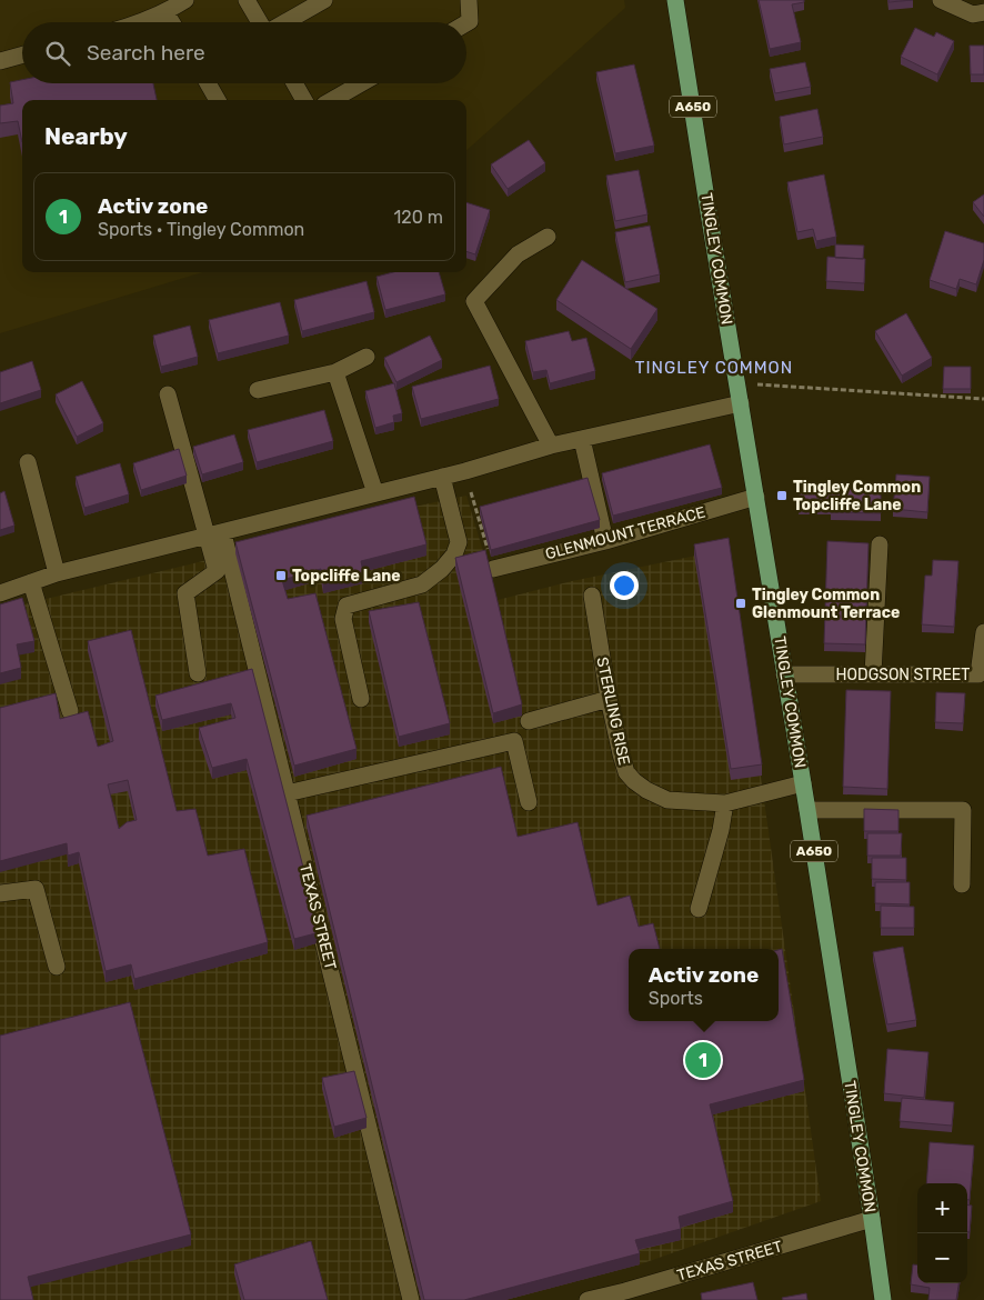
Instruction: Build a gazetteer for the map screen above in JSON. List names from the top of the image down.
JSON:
{
  "streets": {
    "main road": ["A650", "TINGLEY COMMON"],
    "street": [
      "GLENMOUNT TERRACE",
      "HODGSON STREET",
      "STERLING RISE",
      "TEXAS STREET"
    ]
  },
  "crossings": [
    ["TINGLEY COMMON", "GLENMOUNT TERRACE"],
    ["TINGLEY COMMON", "HODGSON STREET"],
    ["TINGLEY COMMON", "STERLING RISE"],
    ["TINGLEY COMMON", "TEXAS STREET"]
  ],
  "districts": ["TINGLEY COMMON"],
  "places": {
    "transit": ["Tingley Common Topcliffe Lane", "Topcliffe Lane", "Tingley Common Glenmount Terrace"]
  },
  "page": {
    "search": "Search here",
    "heading": "Nearby",
    "list": [
      {
        "mark": "1",
        "name": "Activ zone",
        "note": "Sports · Tingley Common",
        "value": "120 m"
      }
    ],
    "popup": ["Activ zone", "Sports"],
    "pins": "1",
    "map_buttons": ["+", "−"]
  }
}
